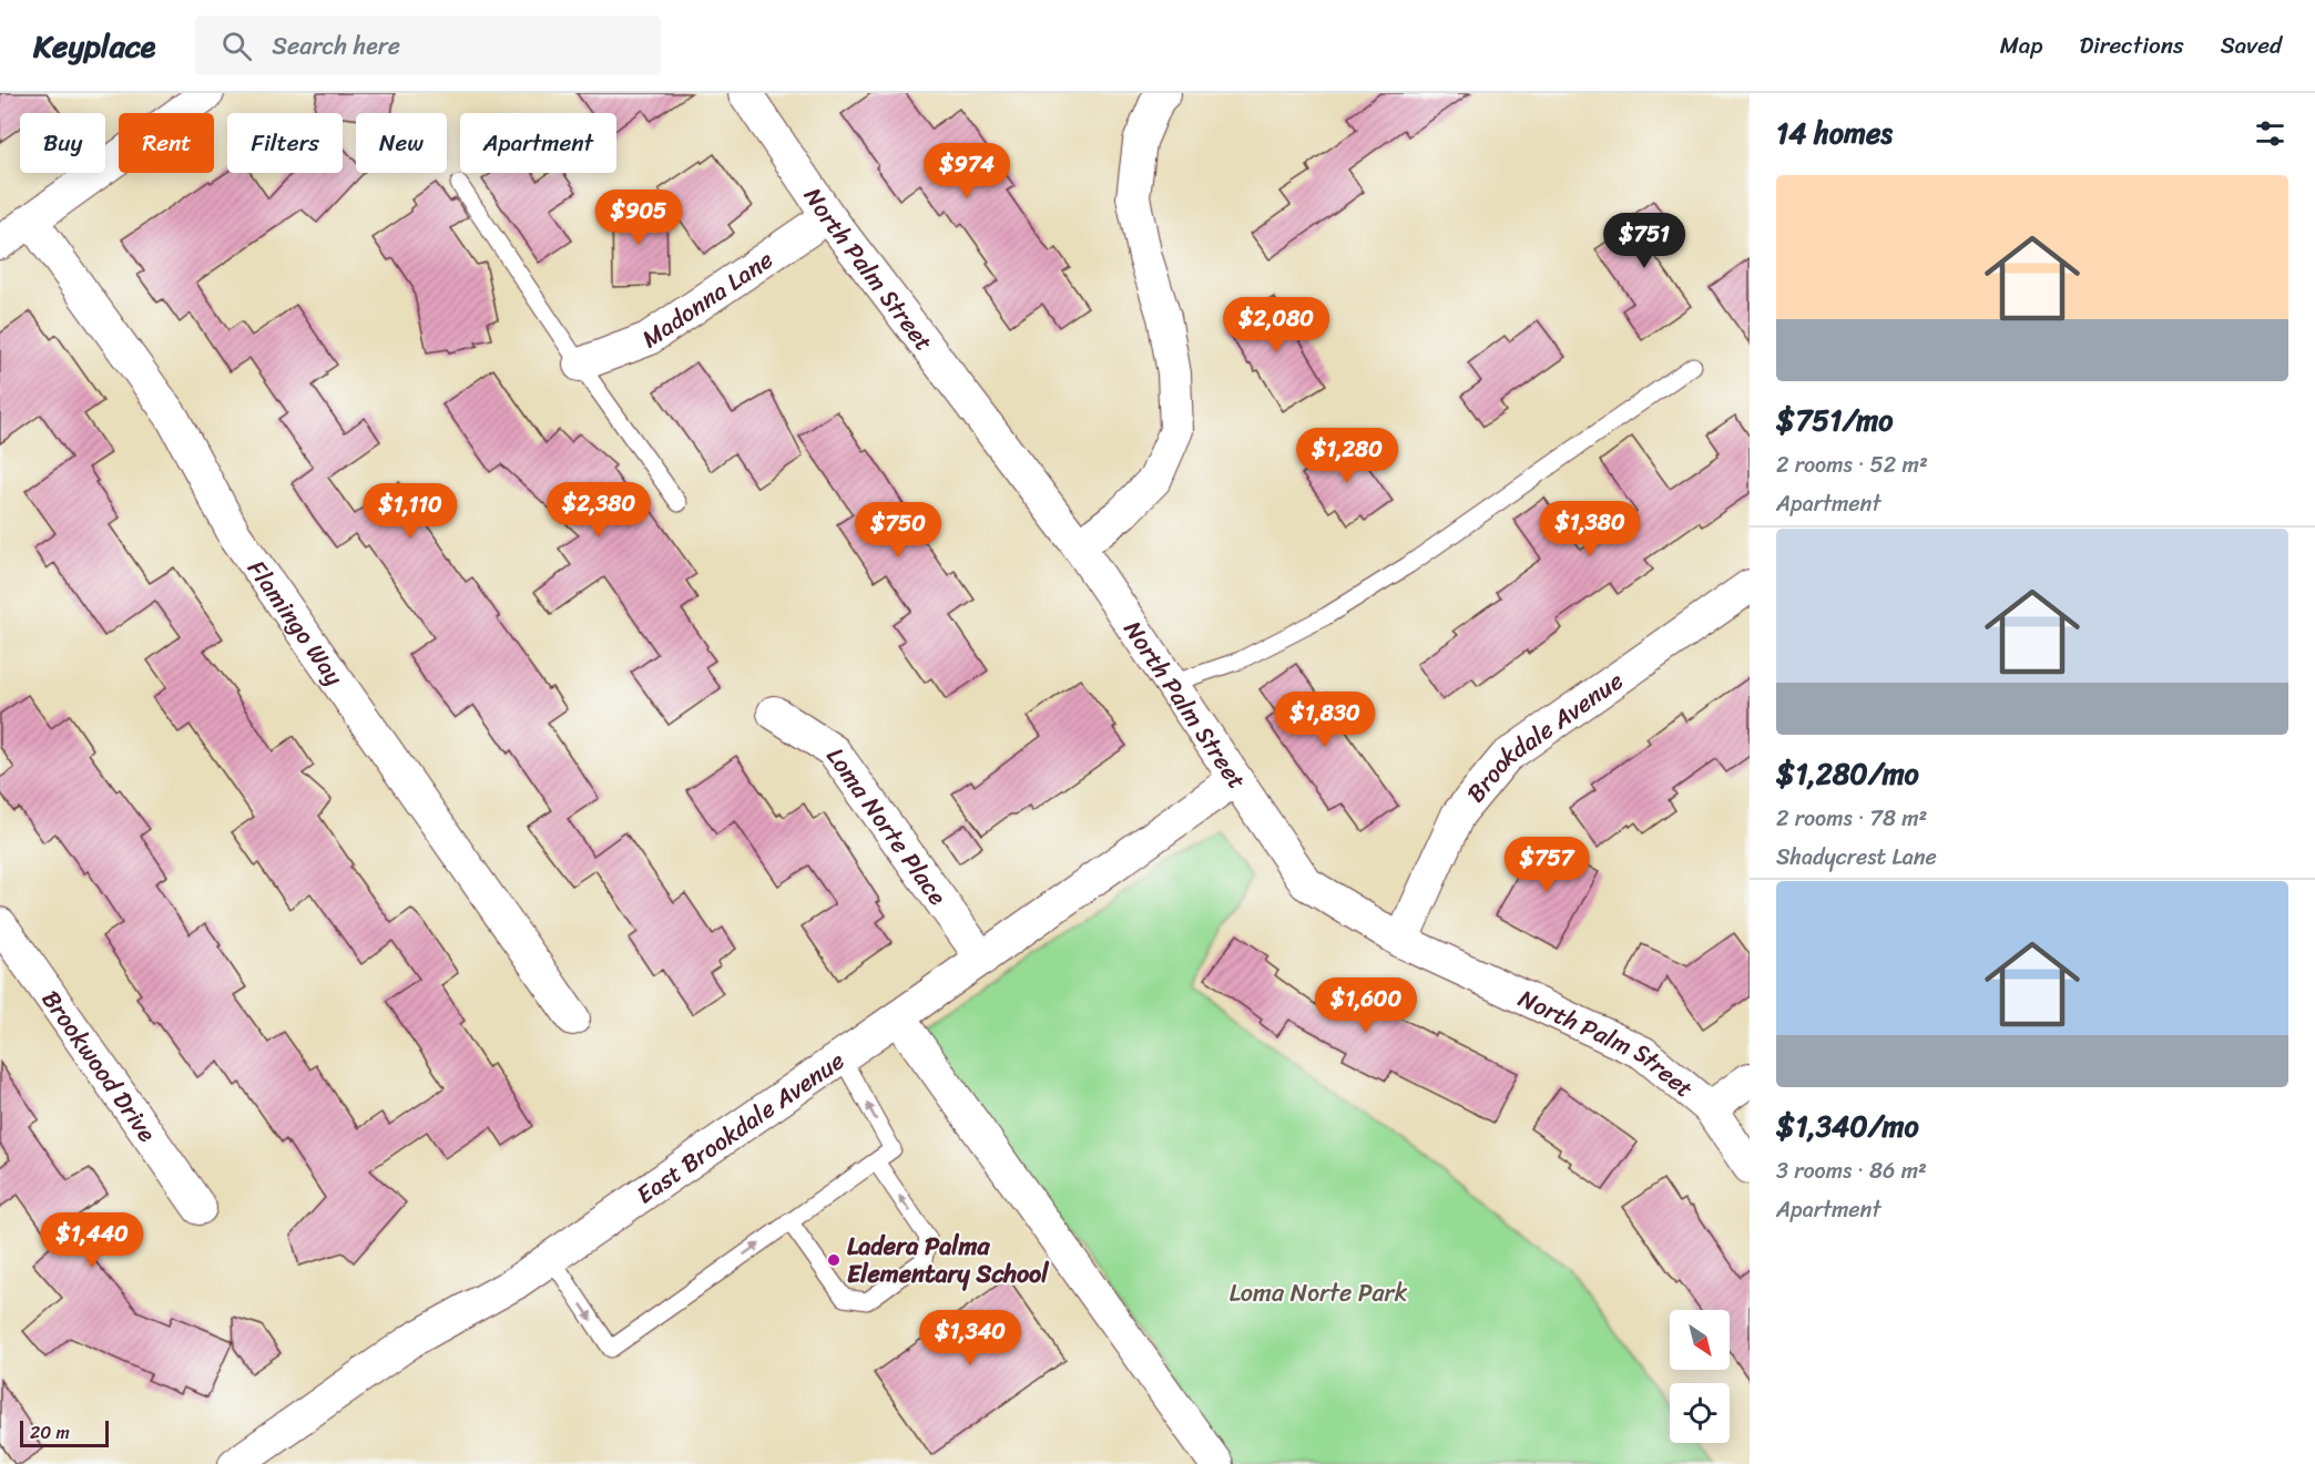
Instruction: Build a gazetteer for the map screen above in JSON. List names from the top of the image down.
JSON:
{
  "streets": {
    "street": [
      "North Palm Street",
      "Madonna Lane",
      "Flamingo Way",
      "Brookdale Avenue",
      "Loma Norte Place",
      "Brookwood Drive",
      "East Brookdale Avenue"
    ]
  },
  "crossings": [
    ["North Palm Street", "Madonna Lane"],
    ["North Palm Street", "Brookdale Avenue"],
    ["North Palm Street", "East Brookdale Avenue"],
    ["Loma Norte Place", "East Brookdale Avenue"]
  ],
  "parks": ["Loma Norte Park"],
  "places": ["Ladera Palma Elementary School"],
  "scale_bar": "20 m",
  "north": "bottom right",
  "page": {
    "header": "Keyplace",
    "search": "Search here",
    "nav": ["Map", "Directions", "Saved"],
    "heading": "14 homes",
    "chip": [
      "Buy",
      "Rent",
      "Filters",
      "New",
      "Apartment"
    ],
    "price": [
      "$974",
      "$905",
      "$751",
      "$2,080",
      "$1,280",
      "$2,380",
      "$1,110",
      "$1,380",
      "$750",
      "$1,830",
      "$757",
      "$1,600",
      "$1,440",
      "$1,340"
    ],
    "list": [
      {
        "name": "$751/mo",
        "note": "2 rooms · 52 m² · Apartment"
      },
      {
        "name": "$1,280/mo",
        "note": "2 rooms · 78 m² · Shadycrest Lane"
      },
      {
        "name": "$1,340/mo",
        "note": "3 rooms · 86 m² · Apartment"
      }
    ],
    "scale": "20 m"
  }
}
